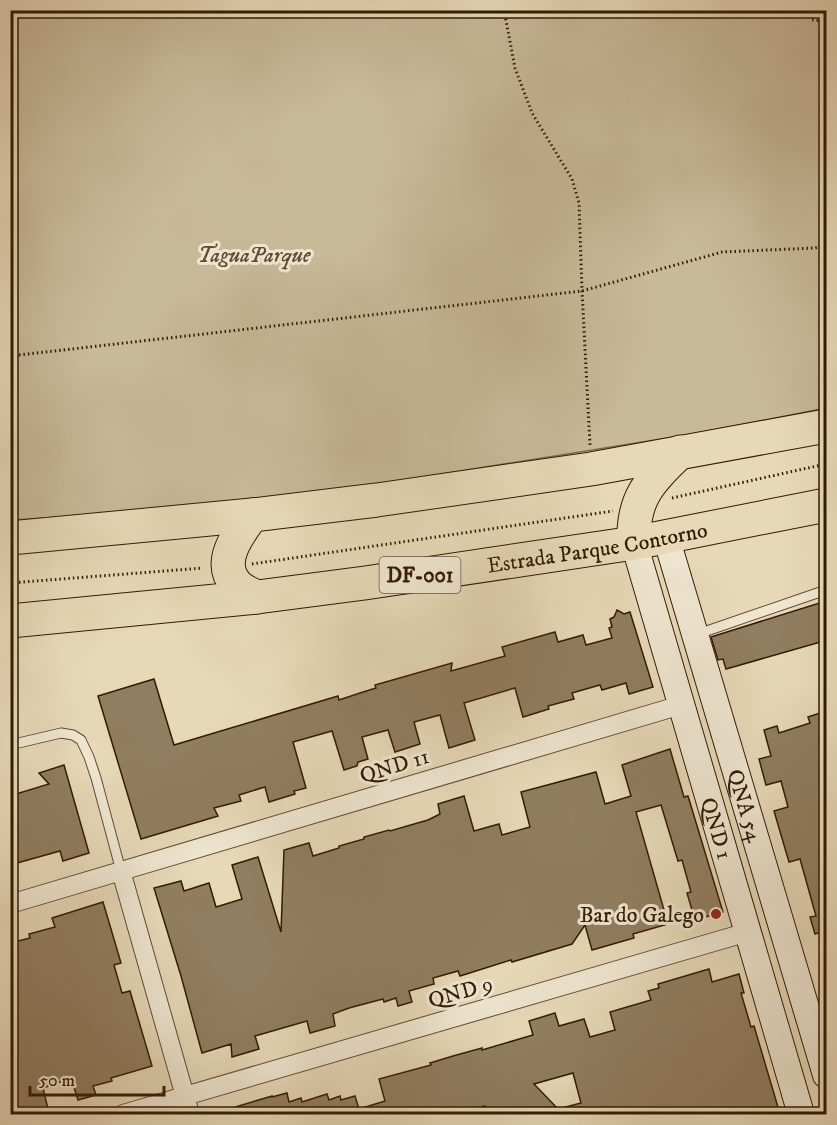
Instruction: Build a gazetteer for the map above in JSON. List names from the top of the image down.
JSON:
{
  "streets": {
    "highway": ["Estrada Parque Contorno", "DF-001"],
    "main road": ["QNA 54", "QND 1"],
    "street": ["QND 11", "QND 9"]
  },
  "crossings": [
    ["Estrada Parque Contorno", "QNA 54"],
    ["Estrada Parque Contorno", "QND 1"],
    ["QND 11", "QND 1"],
    ["QND 1", "QND 9"]
  ],
  "parks": ["TaguaParque"],
  "places": ["Bar do Galego"],
  "scale_bar": "50 m"
}
